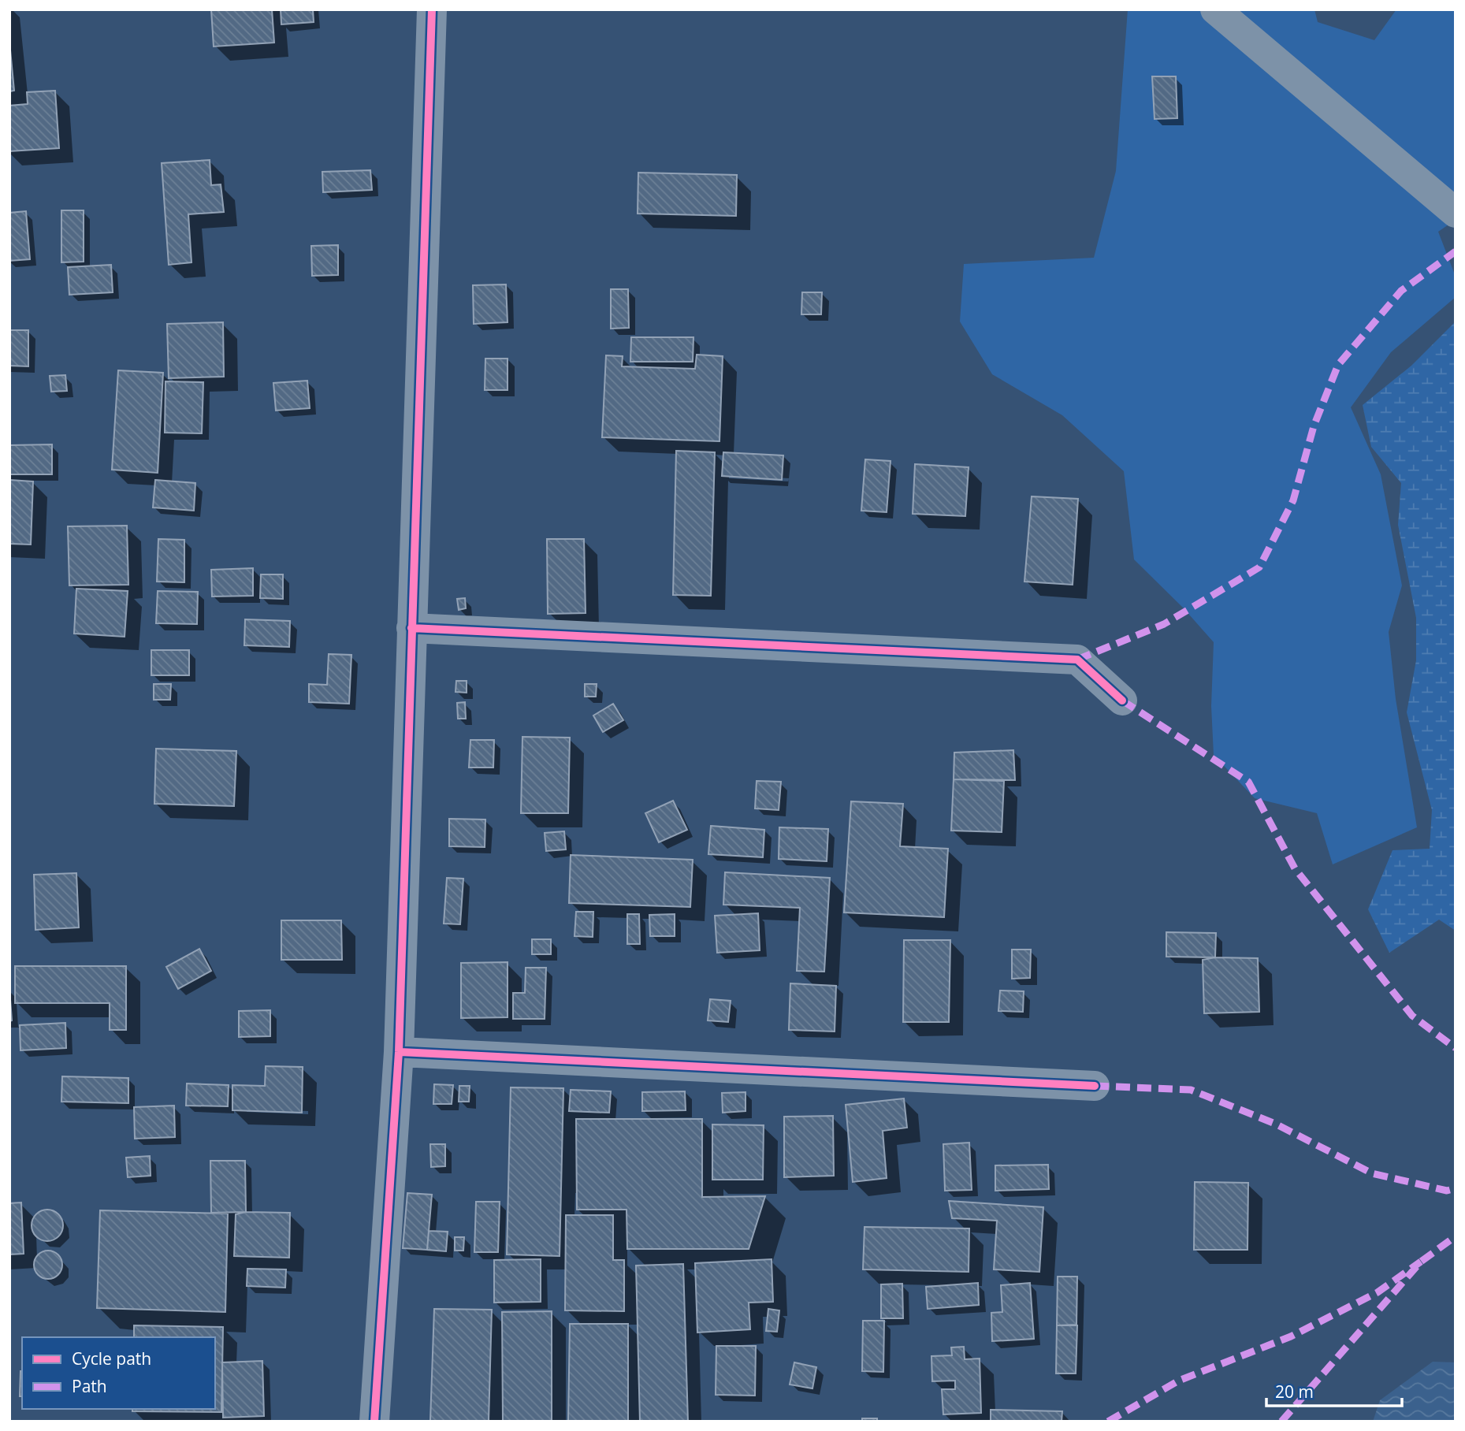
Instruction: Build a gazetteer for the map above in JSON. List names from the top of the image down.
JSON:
{
  "legend": ["Cycle path", "Path"],
  "scale_bar": "20 m"
}
